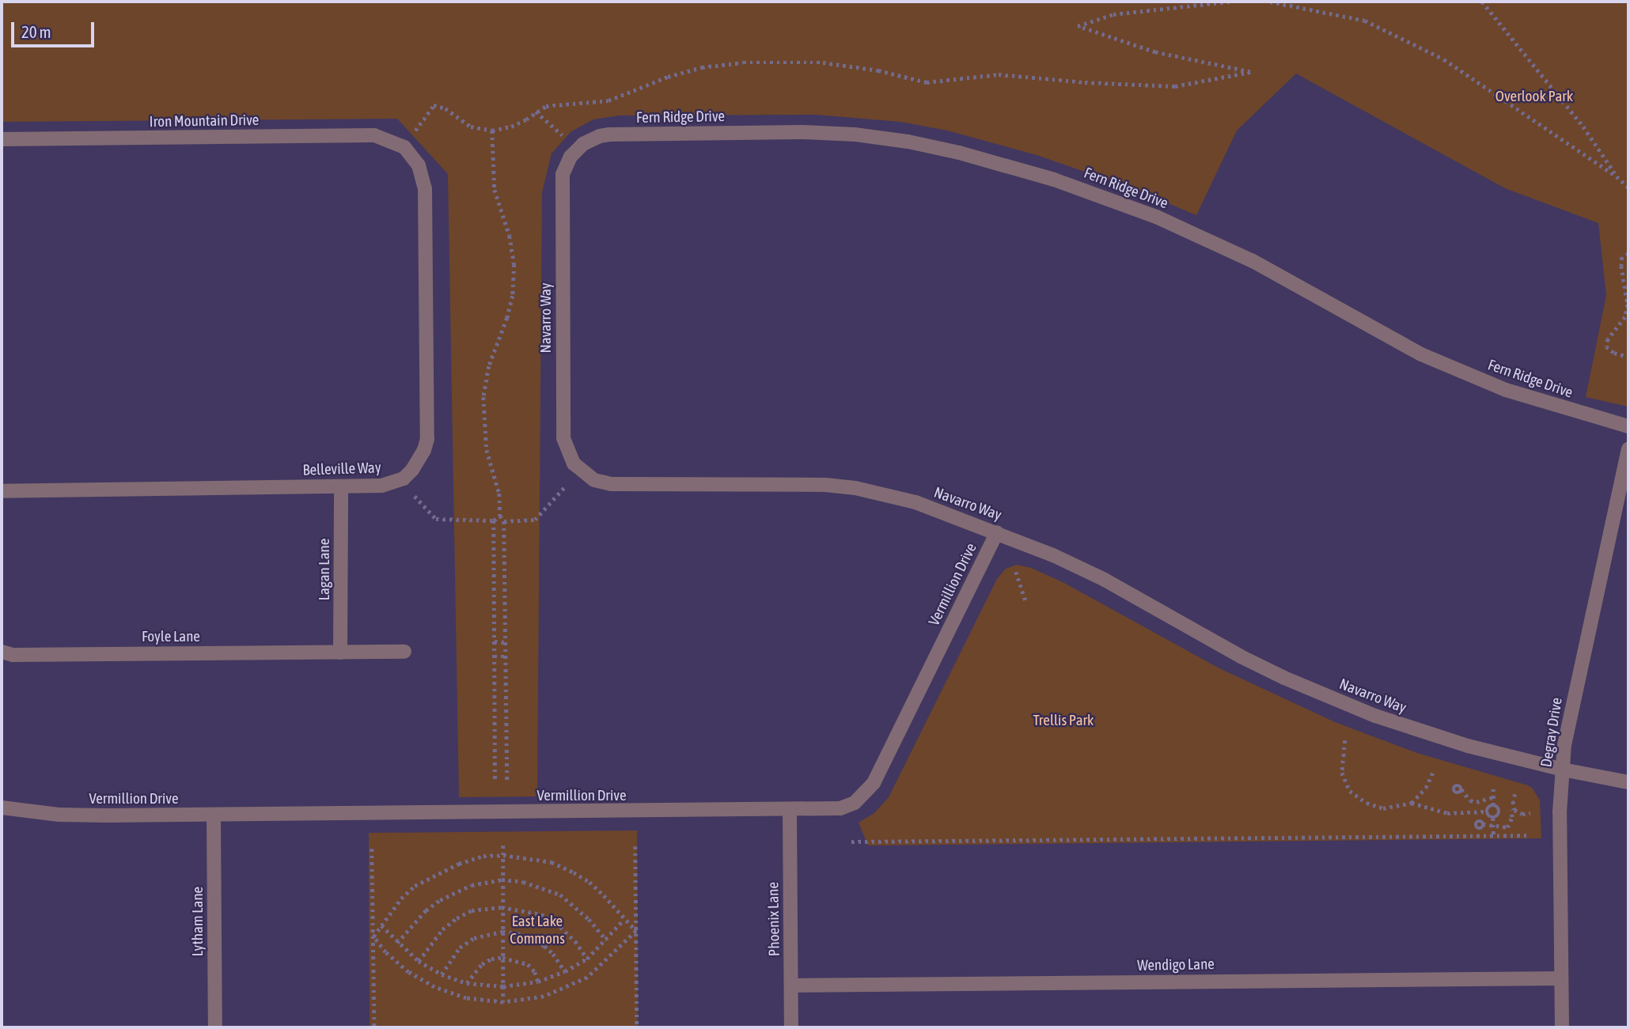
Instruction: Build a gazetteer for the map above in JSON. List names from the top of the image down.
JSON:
{
  "streets": {
    "street": [
      "Fern Ridge Drive",
      "Iron Mountain Drive",
      "Navarro Way",
      "Belleville Way",
      "Lagan Lane",
      "Vermillion Drive",
      "Foyle Lane",
      "Degray Drive",
      "Phoenix Lane",
      "Lytham Lane",
      "Wendigo Lane"
    ]
  },
  "crossings": [
    ["Fern Ridge Drive", "Navarro Way"],
    ["Iron Mountain Drive", "Belleville Way"],
    ["Navarro Way", "Vermillion Drive"],
    ["Navarro Way", "Degray Drive"],
    ["Belleville Way", "Lagan Lane"],
    ["Lagan Lane", "Foyle Lane"],
    ["Vermillion Drive", "Phoenix Lane"],
    ["Vermillion Drive", "Lytham Lane"],
    ["Degray Drive", "Wendigo Lane"],
    ["Phoenix Lane", "Wendigo Lane"]
  ],
  "parks": ["Overlook Park", "Trellis Park", "East Lake Commons"],
  "scale_bar": "20 m"
}
